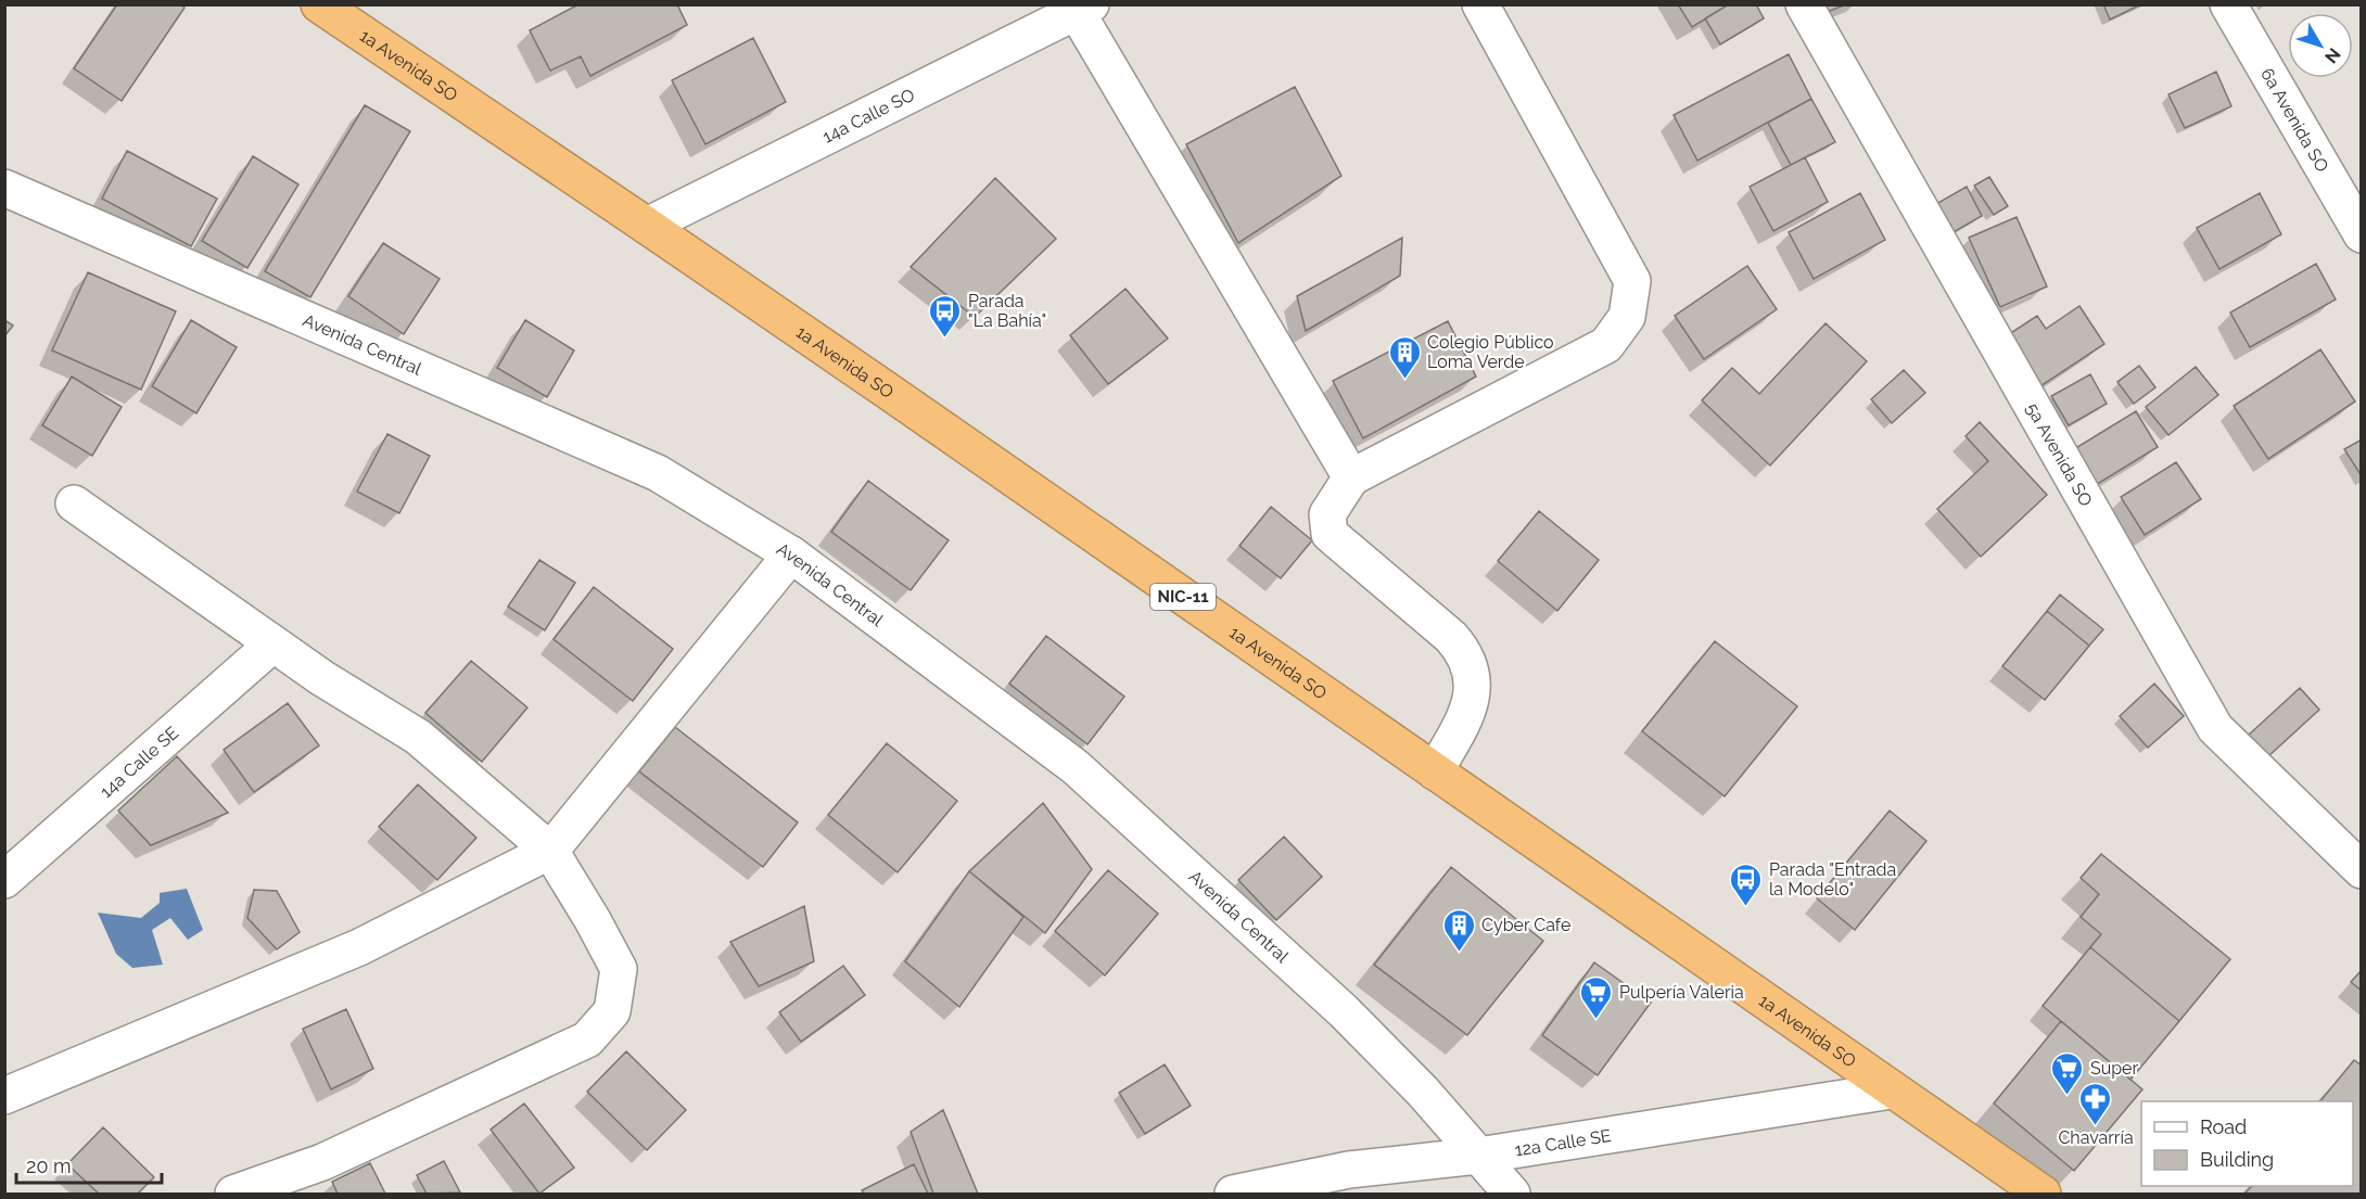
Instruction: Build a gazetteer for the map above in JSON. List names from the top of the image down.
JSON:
{
  "streets": {
    "highway": ["1a Avenida SO", "NIC-11"],
    "street": [
      "14a Calle SO",
      "6a Avenida SO",
      "Avenida Central",
      "5a Avenida SO",
      "14a Calle SE",
      "12a Calle SE"
    ]
  },
  "crossings": [
    ["1a Avenida SO", "14a Calle SO"],
    ["1a Avenida SO", "12a Calle SE"],
    ["Avenida Central", "12a Calle SE"]
  ],
  "places": {
    "bus stop": ["Parada \"La Bahía\"", "Parada \"Entrada la Modelo\""],
    "building": ["Colegio Público Loma Verde", "Cyber Cafe"],
    "supermarket": ["Pulpería Valeria", "Super"],
    "pharmacy": ["Chavarría"]
  },
  "legend": ["Road", "Building"],
  "scale_bar": "20 m",
  "north": "bottom right"
}
